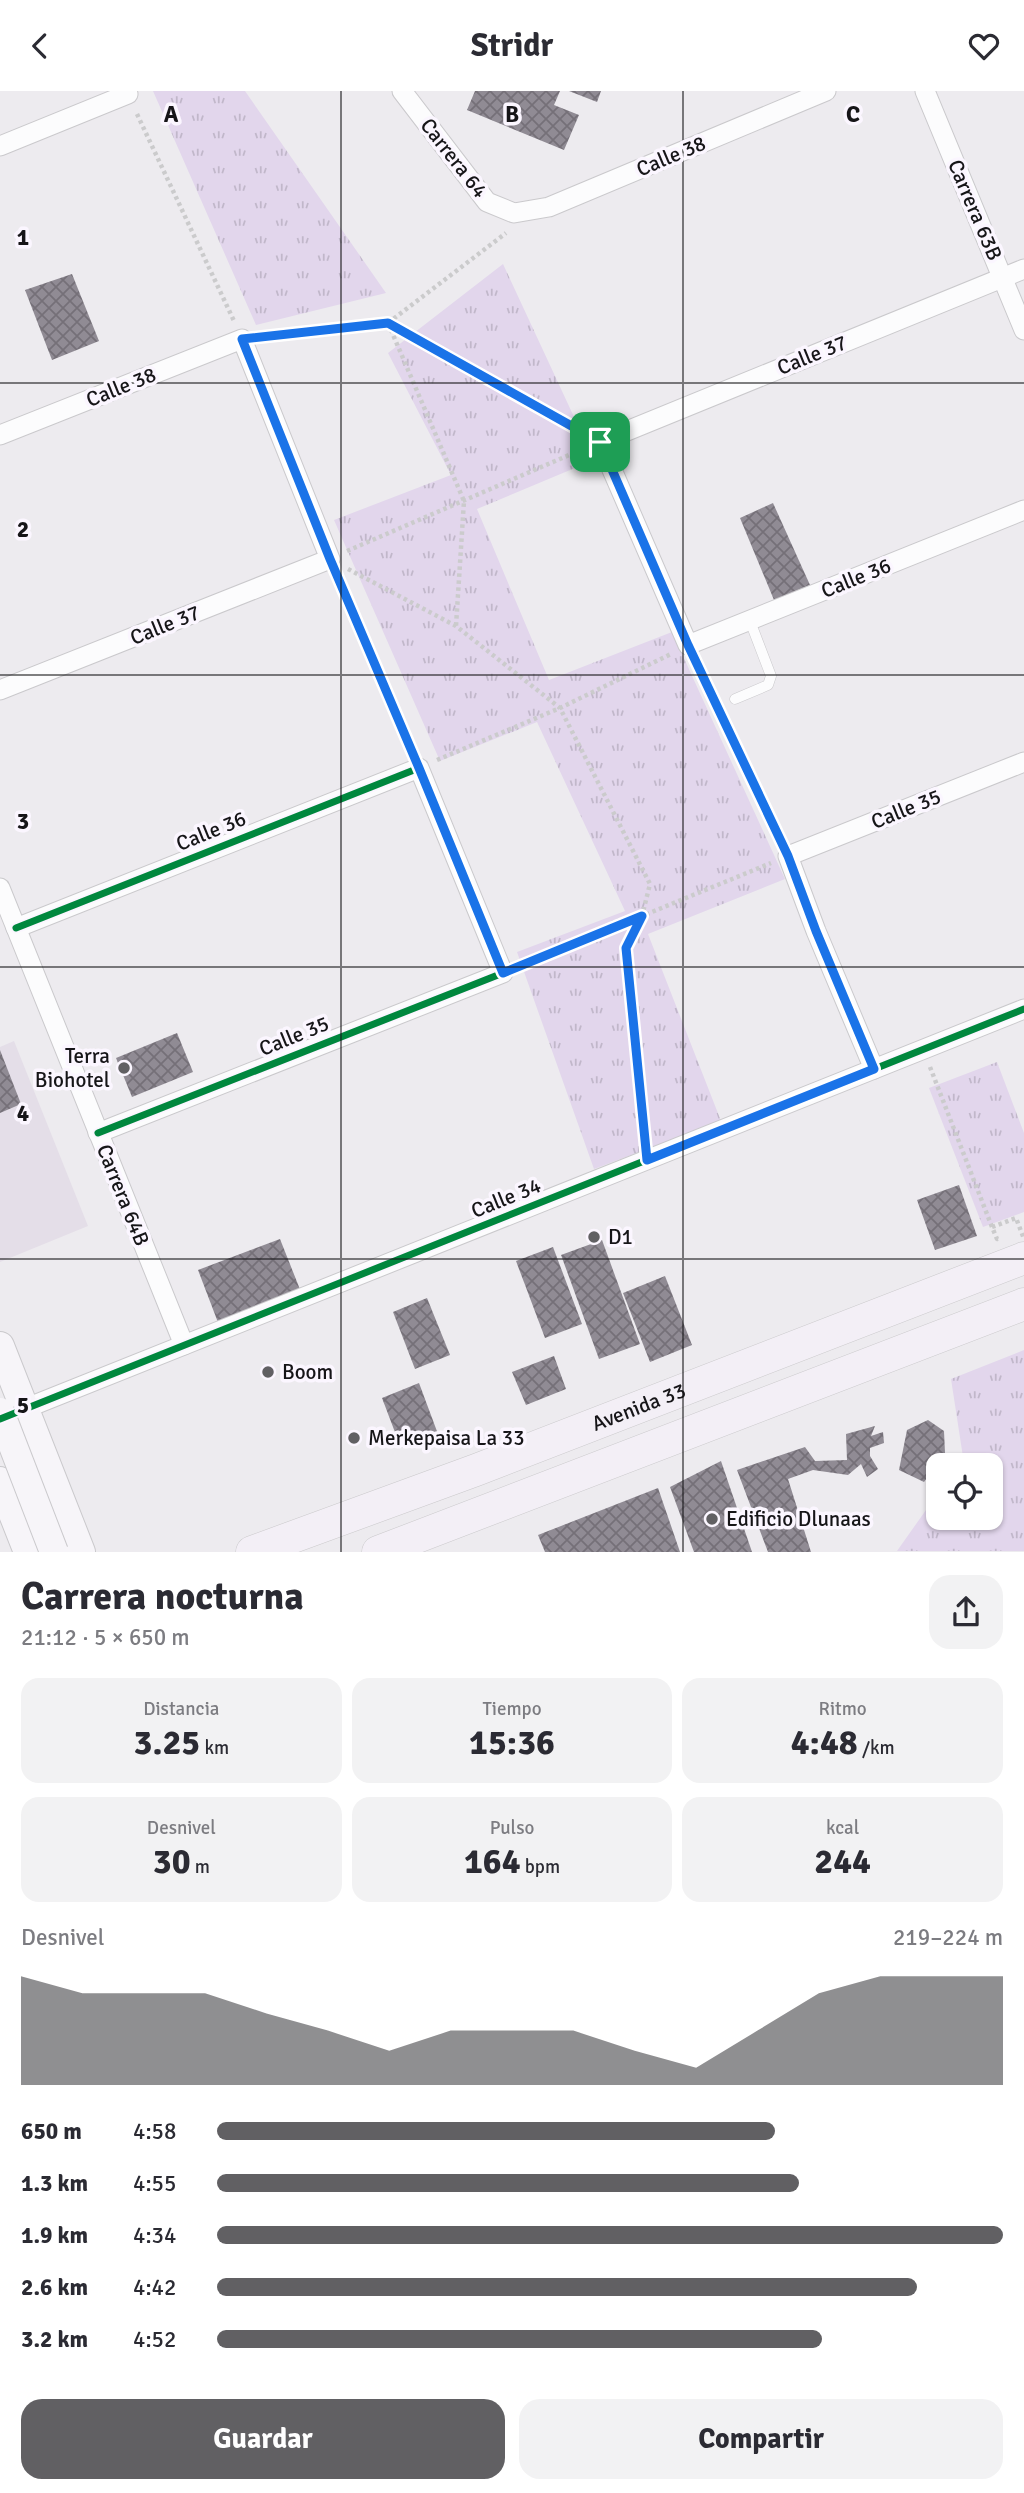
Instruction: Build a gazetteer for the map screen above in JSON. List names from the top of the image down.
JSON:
{
  "streets": {
    "main road": ["Avenida 33"],
    "street": [
      "Calle 38",
      "Carrera 64",
      "Carrera 63B",
      "Calle 37",
      "Calle 36",
      "Calle 35",
      "Carrera 64B",
      "Calle 34"
    ]
  },
  "crossings": [
    ["Calle 38", "Carrera 64"],
    ["Carrera 63B", "Calle 37"],
    ["Calle 36", "Carrera 64B"],
    ["Calle 35", "Carrera 64B"],
    ["Carrera 64B", "Calle 34"]
  ],
  "places": [
    "Terra Biohotel",
    "D1",
    "Boom",
    "Merkepaisa La 33",
    "Edificio Dlunaas"
  ],
  "page": {
    "header": "Stridr",
    "heading": ["Carrera nocturna", "21:12 · 5 × 650 m"],
    "stats": [
      ["Distancia", "3.25 km"],
      ["Tiempo", "15:36"],
      ["Ritmo", "4:48 /km"],
      ["Desnivel", "30 m"],
      ["Pulso", "164 bpm"],
      ["kcal", "244"]
    ],
    "chart": ["Desnivel", "219–224 m"],
    "list": [
      {
        "name": "650 m",
        "note": "4:58"
      },
      {
        "name": "1.3 km",
        "note": "4:55"
      },
      {
        "name": "1.9 km",
        "note": "4:34"
      },
      {
        "name": "2.6 km",
        "note": "4:42"
      },
      {
        "name": "3.2 km",
        "note": "4:52"
      }
    ],
    "buttons": ["Guardar", "Compartir"]
  },
  "grid": {
    "columns": ["A", "B", "C"],
    "rows": [
      "1",
      "2",
      "3",
      "4",
      "5"
    ]
  }
}
